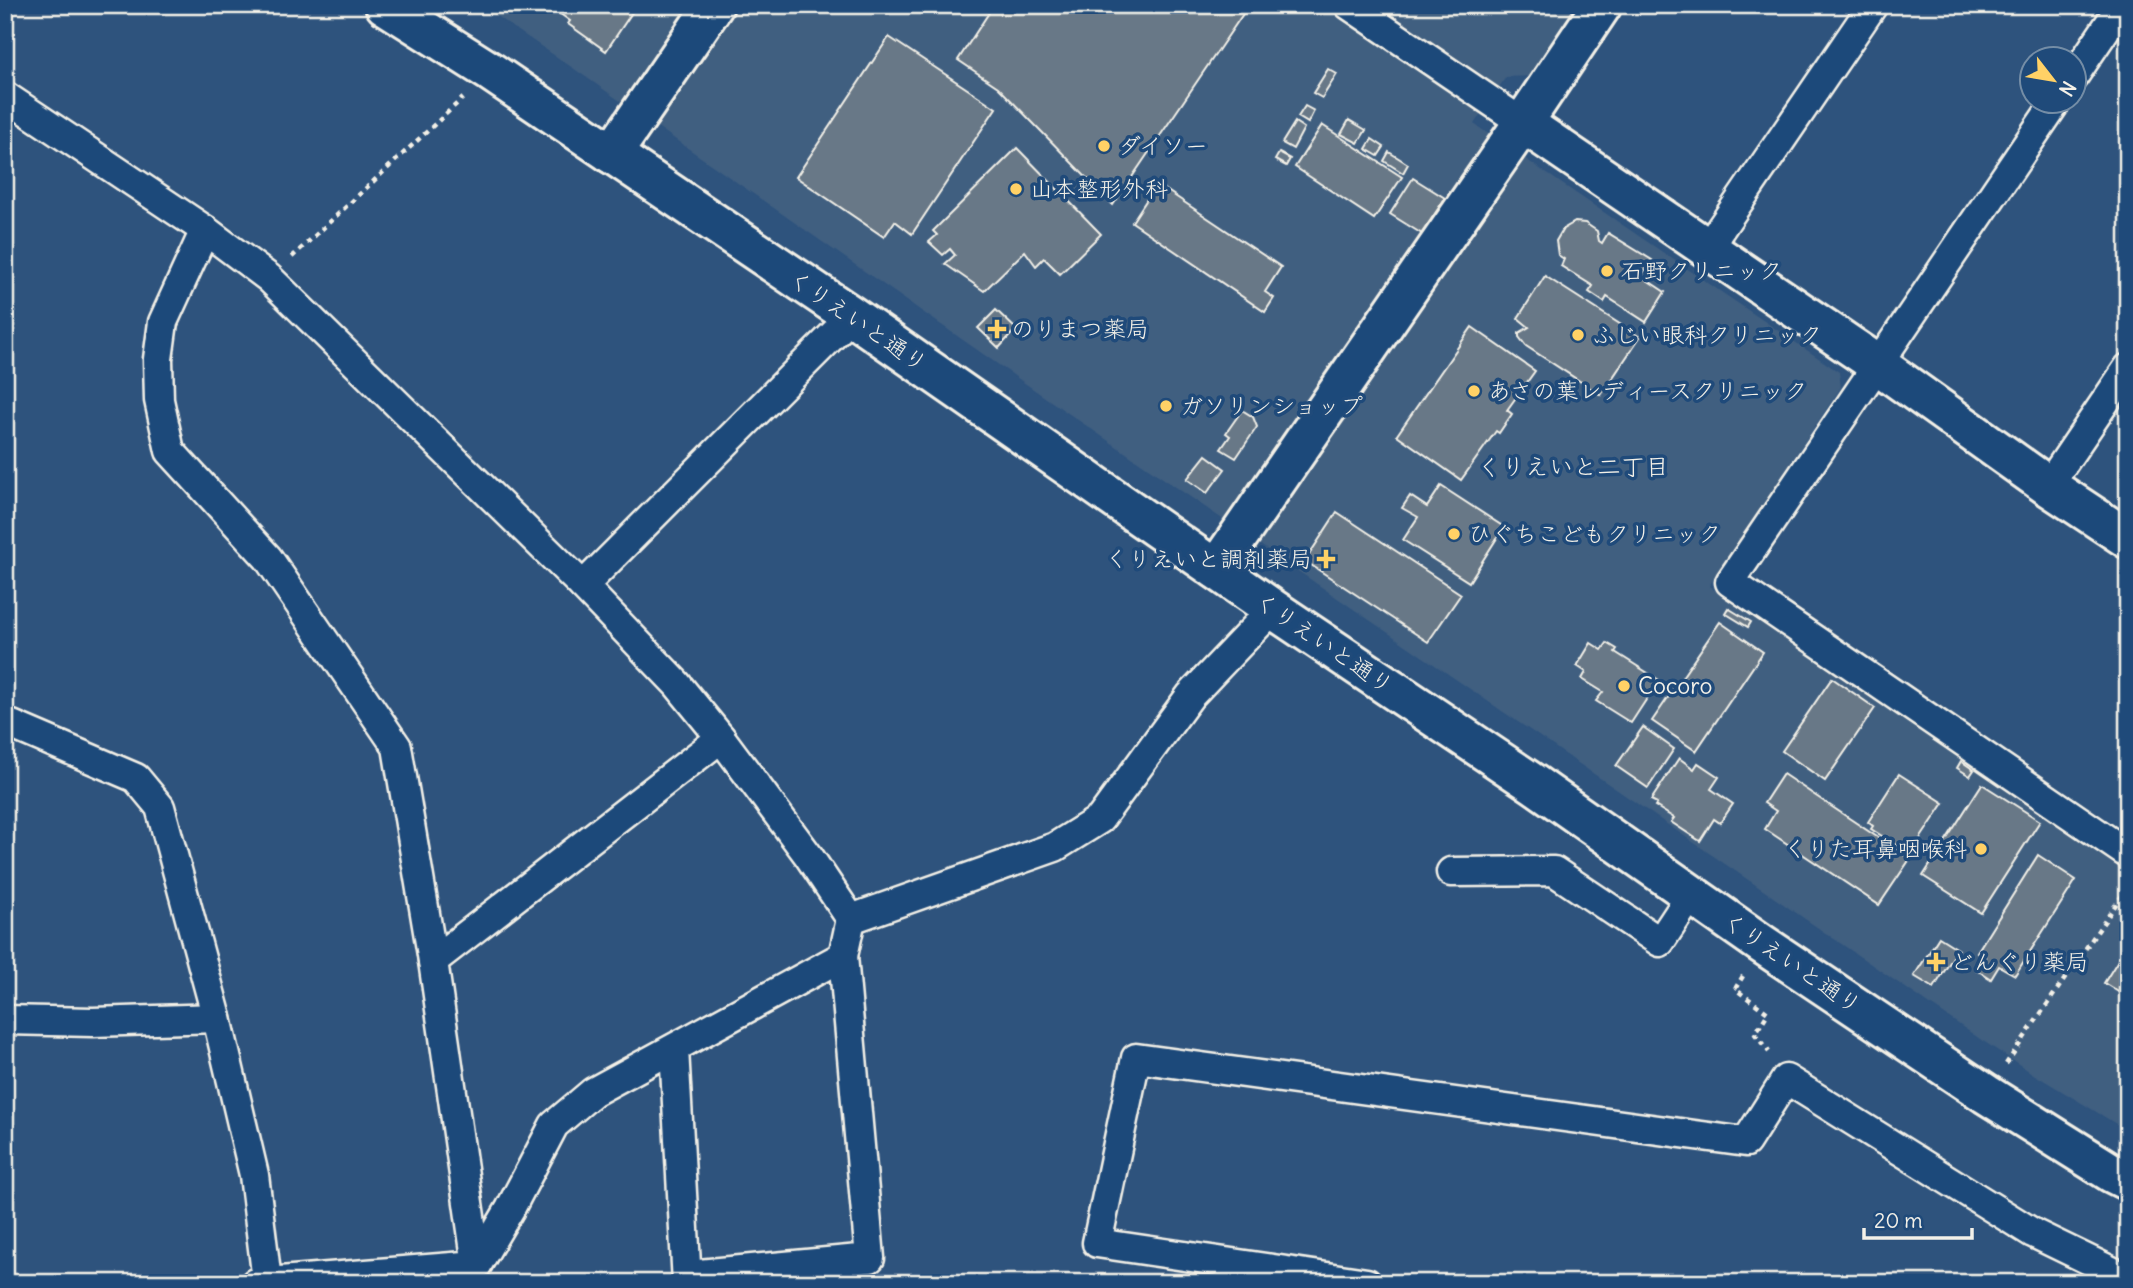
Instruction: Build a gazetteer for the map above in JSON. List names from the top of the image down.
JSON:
{
  "streets": {
    "street": ["くりえいと通り"]
  },
  "districts": ["くりえいと二丁目"],
  "places": {
    "other": [
      "ダイソー",
      "山本整形外科",
      "石野クリニック",
      "ふじい眼科クリニック",
      "あさの葉レディースクリニック",
      "ガソリンショップ",
      "ひぐちこどもクリニック",
      "Cocoro",
      "くりた耳鼻咽喉科"
    ],
    "health": ["のりまつ薬局", "くりえいと調剤薬局", "どんぐり薬局"]
  },
  "scale_bar": "20 m",
  "north": "bottom right"
}
